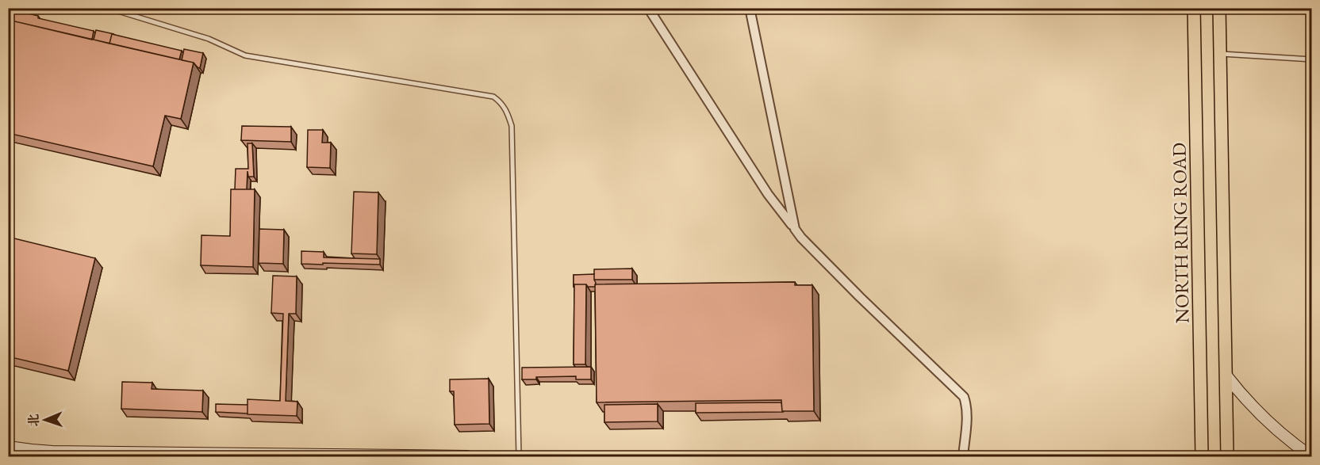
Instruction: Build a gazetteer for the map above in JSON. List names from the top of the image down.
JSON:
{
  "streets": {
    "main road": ["NORTH RING ROAD"]
  },
  "north": "left"
}
